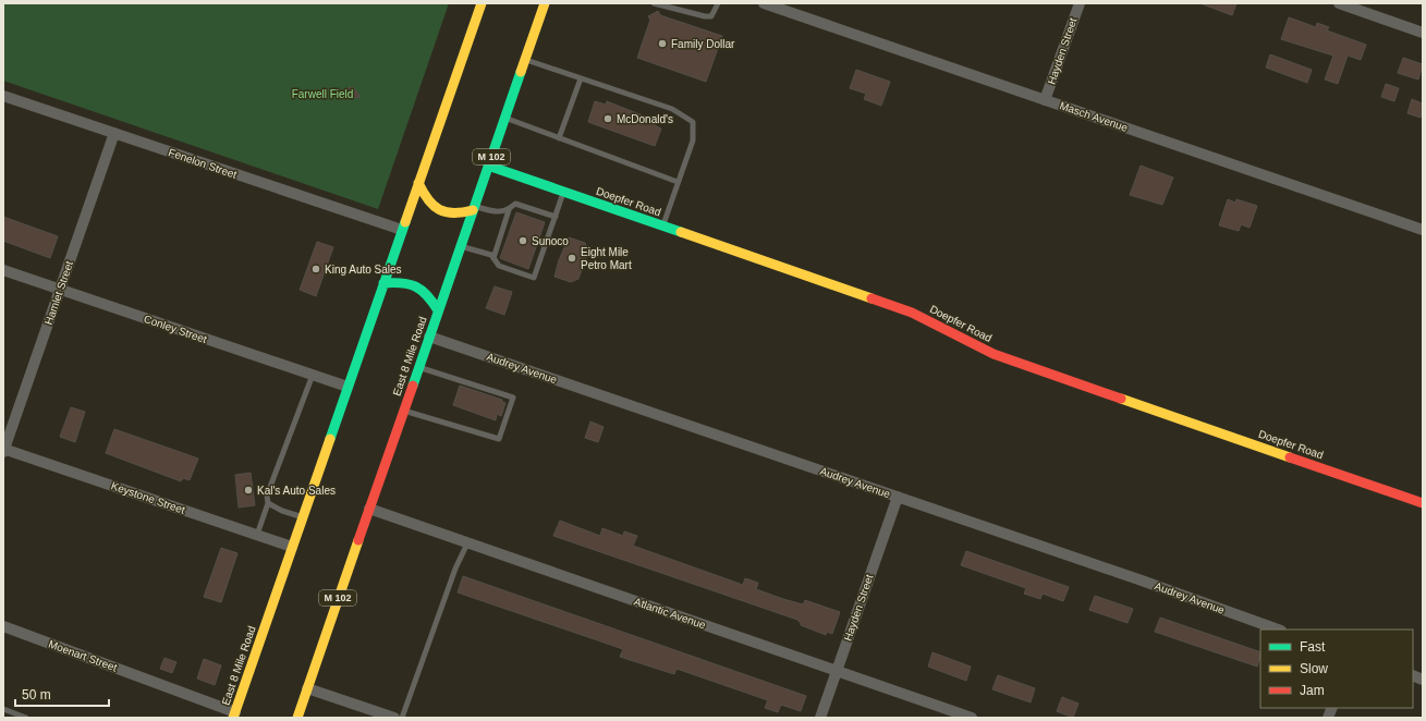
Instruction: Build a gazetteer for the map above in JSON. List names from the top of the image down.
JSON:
{
  "streets": {
    "main road": ["M 102", "Doepfer Road", "East 8 Mile Road"],
    "street": [
      "Hayden Street",
      "Masch Avenue",
      "Fenelon Street",
      "Hamlet Street",
      "Conley Street",
      "Audrey Avenue",
      "Keystone Street",
      "Atlantic Avenue",
      "Moenart Street"
    ]
  },
  "crossings": [
    ["Hayden Street", "Masch Avenue"],
    ["Hayden Street", "Audrey Avenue"],
    ["Hayden Street", "Atlantic Avenue"],
    ["Fenelon Street", "Hamlet Street"],
    ["Fenelon Street", "East 8 Mile Road"],
    ["Doepfer Road", "East 8 Mile Road"],
    ["Hamlet Street", "Conley Street"],
    ["Hamlet Street", "Keystone Street"],
    ["Conley Street", "East 8 Mile Road"],
    ["East 8 Mile Road", "Audrey Avenue"],
    ["East 8 Mile Road", "Keystone Street"],
    ["East 8 Mile Road", "Atlantic Avenue"],
    ["East 8 Mile Road", "Moenart Street"]
  ],
  "parks": ["Farwell Field"],
  "places": [
    "Family Dollar",
    "McDonald's",
    "Sunoco",
    "Eight Mile Petro Mart",
    "King Auto Sales",
    "Kal's Auto Sales"
  ],
  "legend": ["Fast", "Slow", "Jam"],
  "scale_bar": "50 m"
}
